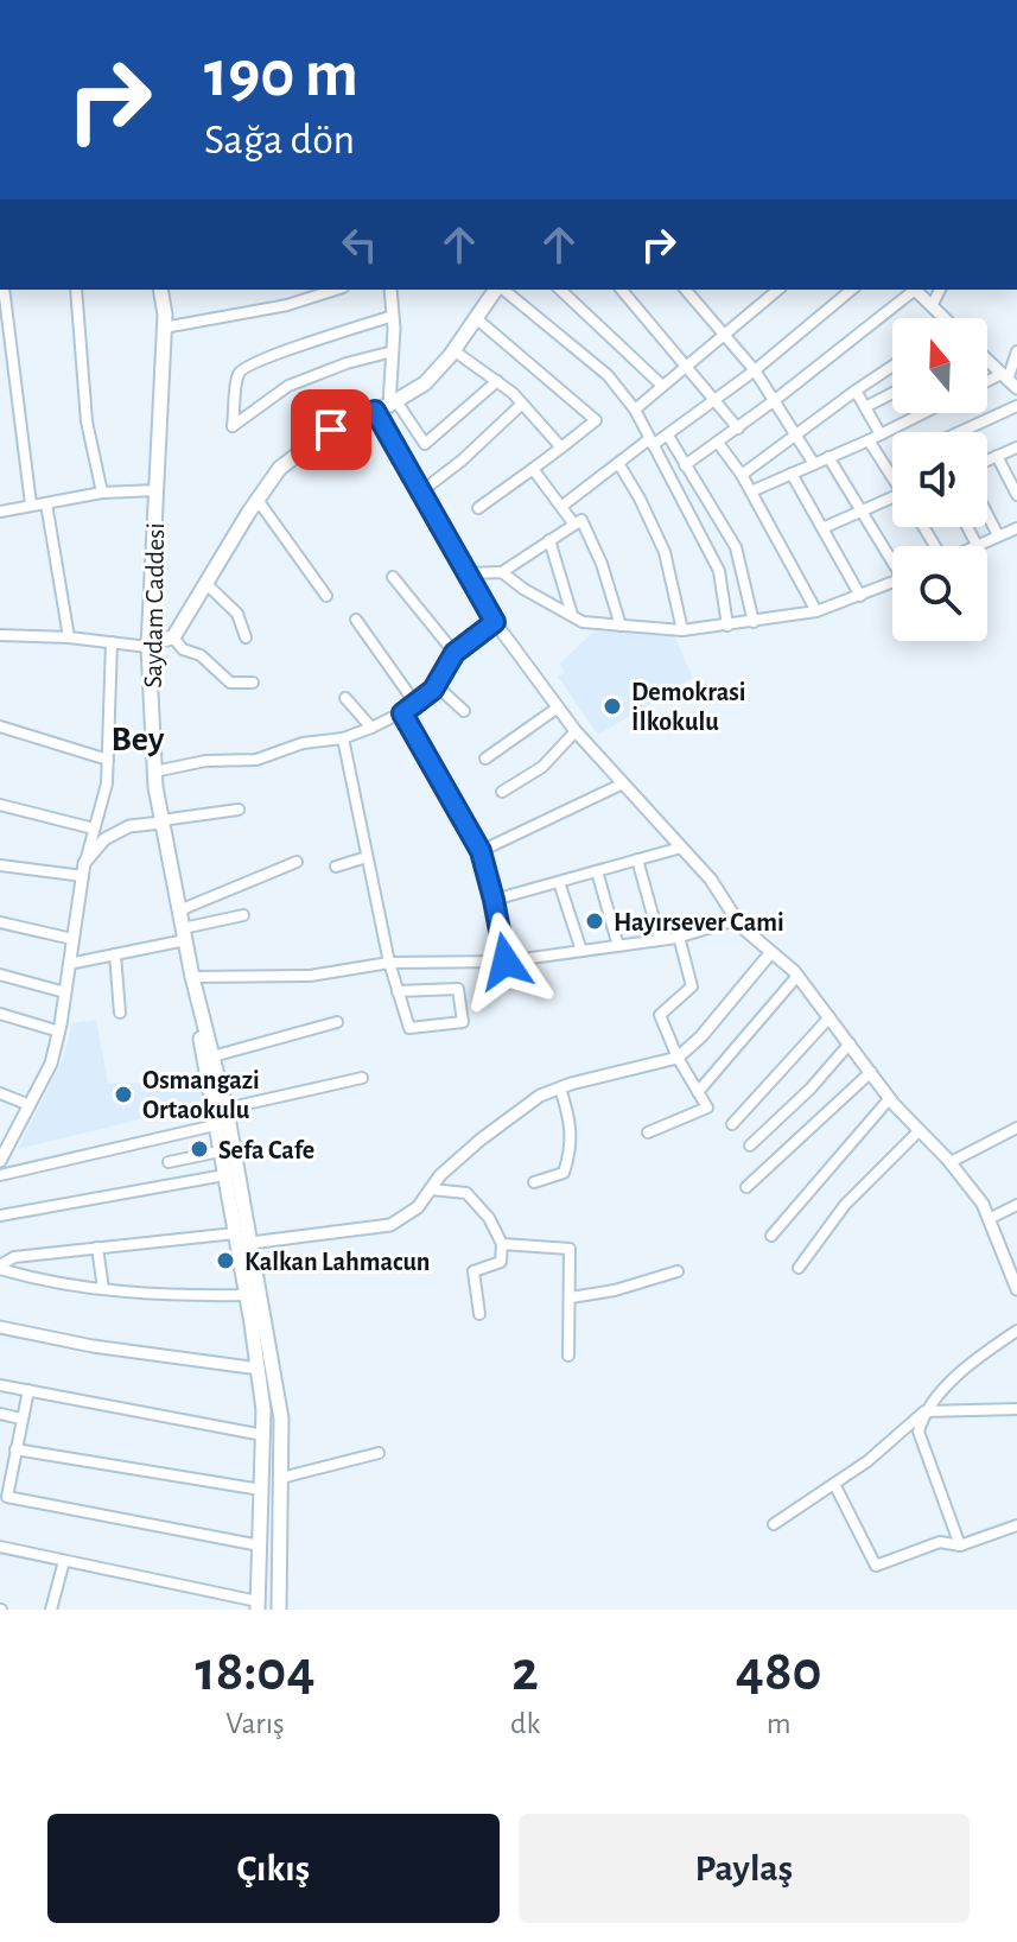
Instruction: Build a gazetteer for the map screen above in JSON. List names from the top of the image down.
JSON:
{
  "streets": {
    "main road": ["Saydam Caddesi"]
  },
  "districts": ["Bey"],
  "places": [
    "Demokrasi İlkokulu",
    "Hayırsever Cami",
    "Osmangazi Ortaokulu",
    "Sefa Cafe",
    "Kalkan Lahmacun"
  ],
  "north": "top",
  "page": {
    "turn": ["190 m", "Sağa dön"],
    "eta": [
      "18:04",
      "Varış",
      "2",
      "dk",
      "480",
      "m"
    ],
    "buttons": ["Çıkış", "Paylaş"]
  }
}
